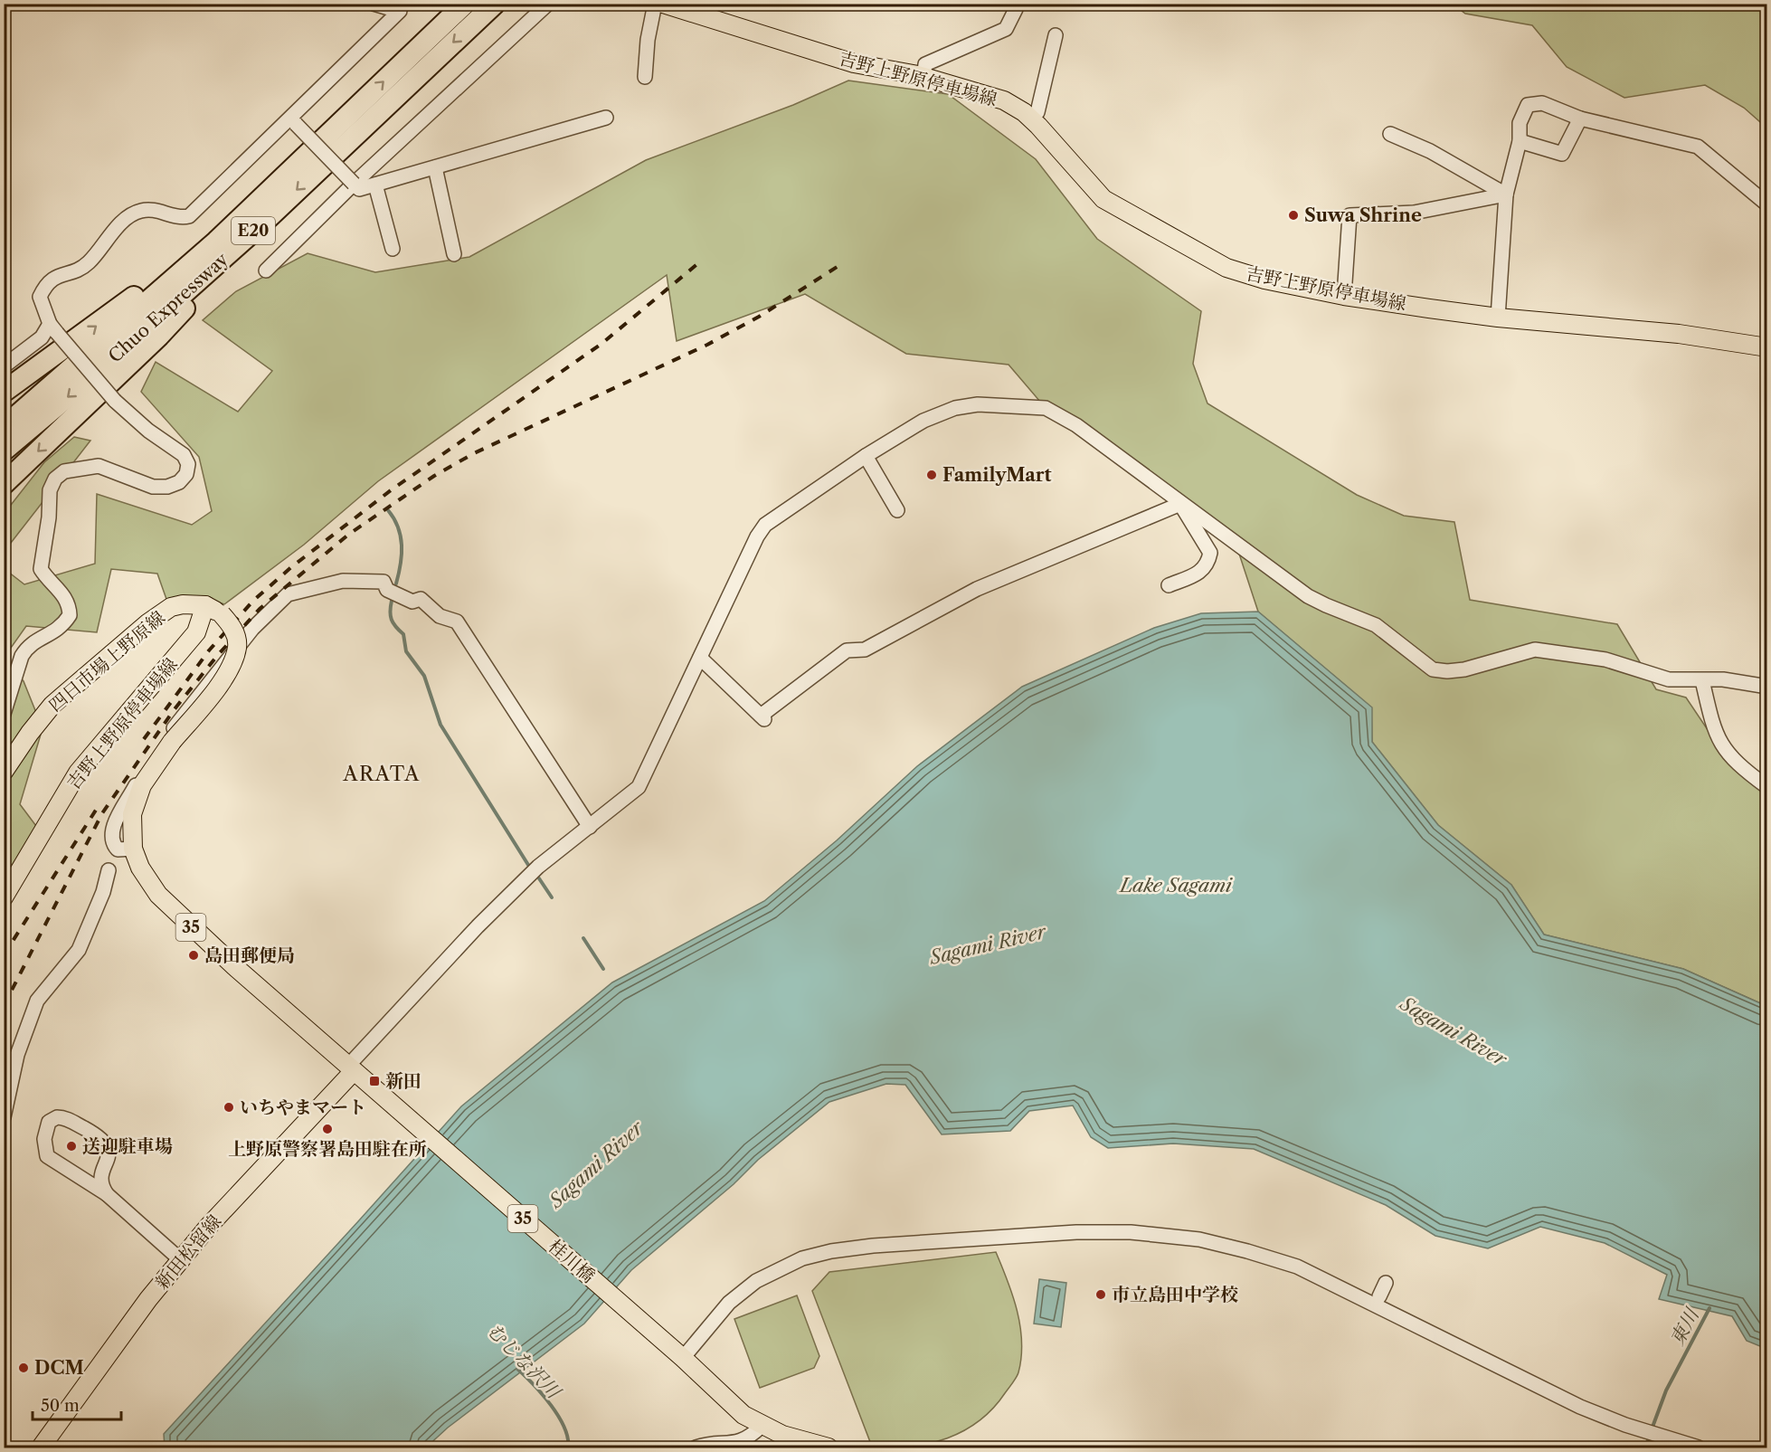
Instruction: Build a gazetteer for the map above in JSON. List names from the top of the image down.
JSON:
{
  "streets": {
    "highway": ["E20", "Chuo Expressway"],
    "main road": [
      "吉野上野原停車場線",
      "四日市場上野原線",
      "35",
      "新田松留線",
      "桂川橋"
    ]
  },
  "crossings": [
    ["吉野上野原停車場線", "四日市場上野原線"],
    ["四日市場上野原線", "新田松留線"],
    ["四日市場上野原線", "桂川橋"],
    ["35", "桂川橋"]
  ],
  "districts": ["ARATA"],
  "water": [
    "Lake Sagami",
    "Sagami River",
    "東川",
    "むじな沢川"
  ],
  "places": {
    "other": [
      "Suwa Shrine",
      "FamilyMart",
      "島田郵便局",
      "いちやまマート",
      "上野原警察署島田駐在所",
      "送迎駐車場",
      "市立島田中学校",
      "DCM"
    ],
    "transit": ["新田"]
  },
  "scale_bar": "50 m"
}
